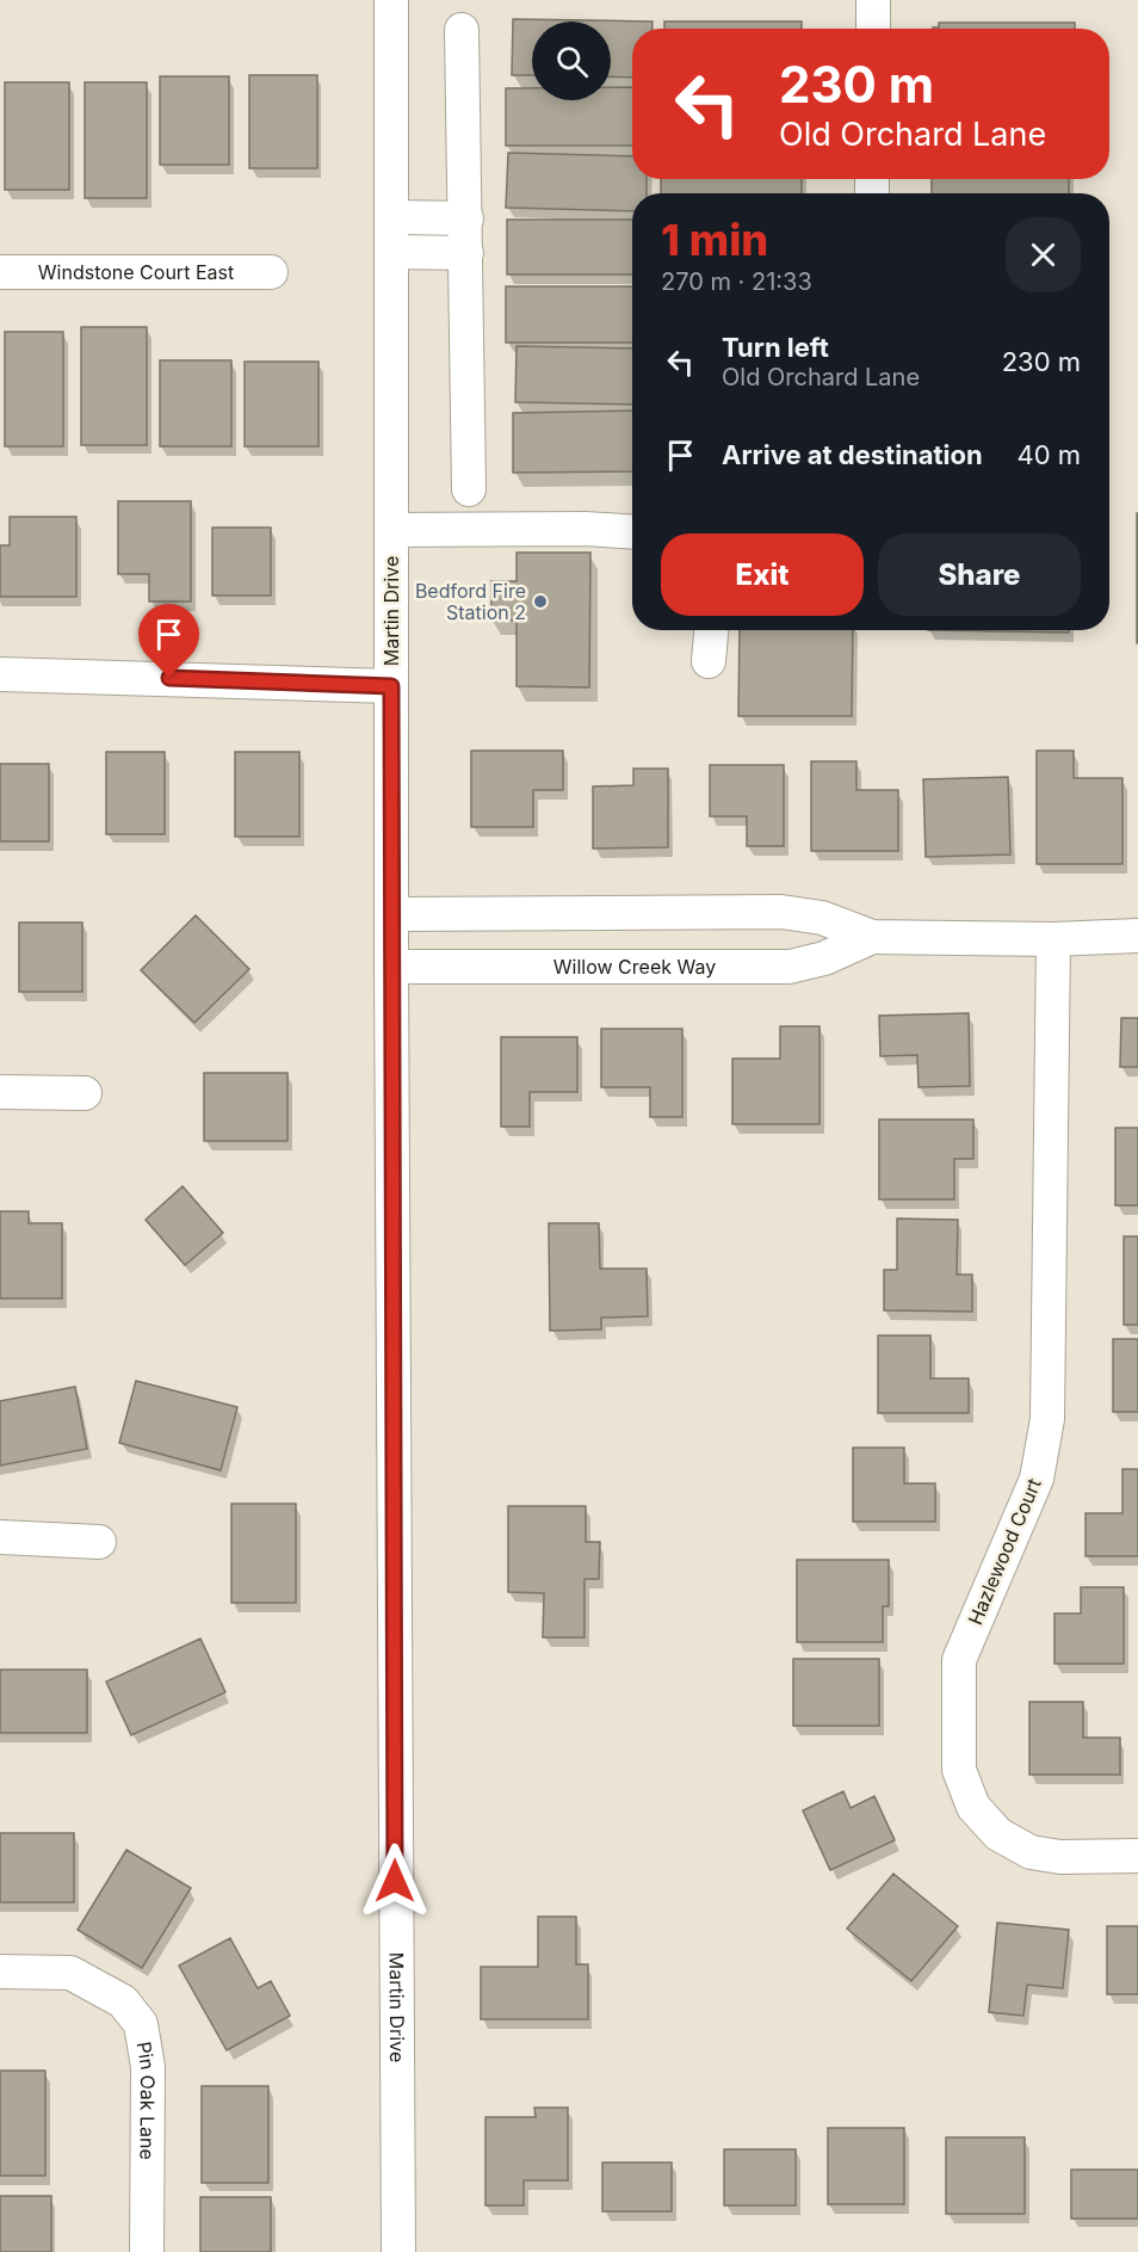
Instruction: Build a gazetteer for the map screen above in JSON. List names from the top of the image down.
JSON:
{
  "streets": {
    "street": [
      "Windstone Court East",
      "Martin Drive",
      "Willow Creek Way",
      "Hazlewood Court",
      "Pin Oak Lane"
    ]
  },
  "crossings": [
    ["Martin Drive", "Willow Creek Way"],
    ["Willow Creek Way", "Hazlewood Court"]
  ],
  "places": ["Bedford Fire Station 2"],
  "page": {
    "turn": ["230 m", "Old Orchard Lane"],
    "heading": ["1 min", "270 m · 21:33"],
    "list": [
      {
        "name": "Turn left",
        "note": "Old Orchard Lane",
        "value": "230 m"
      },
      {
        "name": "Arrive at destination",
        "value": "40 m"
      }
    ],
    "buttons": ["Exit", "Share"]
  }
}
